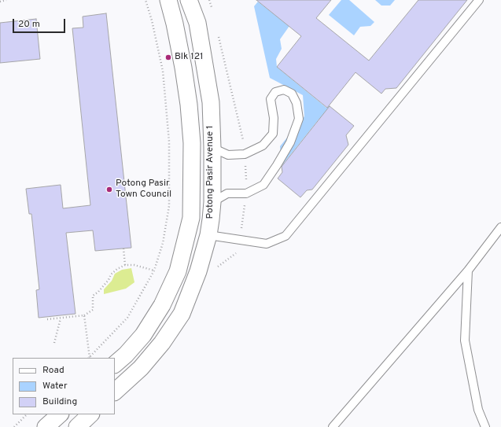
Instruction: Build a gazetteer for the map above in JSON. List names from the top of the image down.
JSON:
{
  "streets": {
    "street": ["Potong Pasir Avenue 1"]
  },
  "places": ["Blk 121", "Potong Pasir Town Council"],
  "legend": ["Road", "Water", "Building"],
  "scale_bar": "20 m"
}
